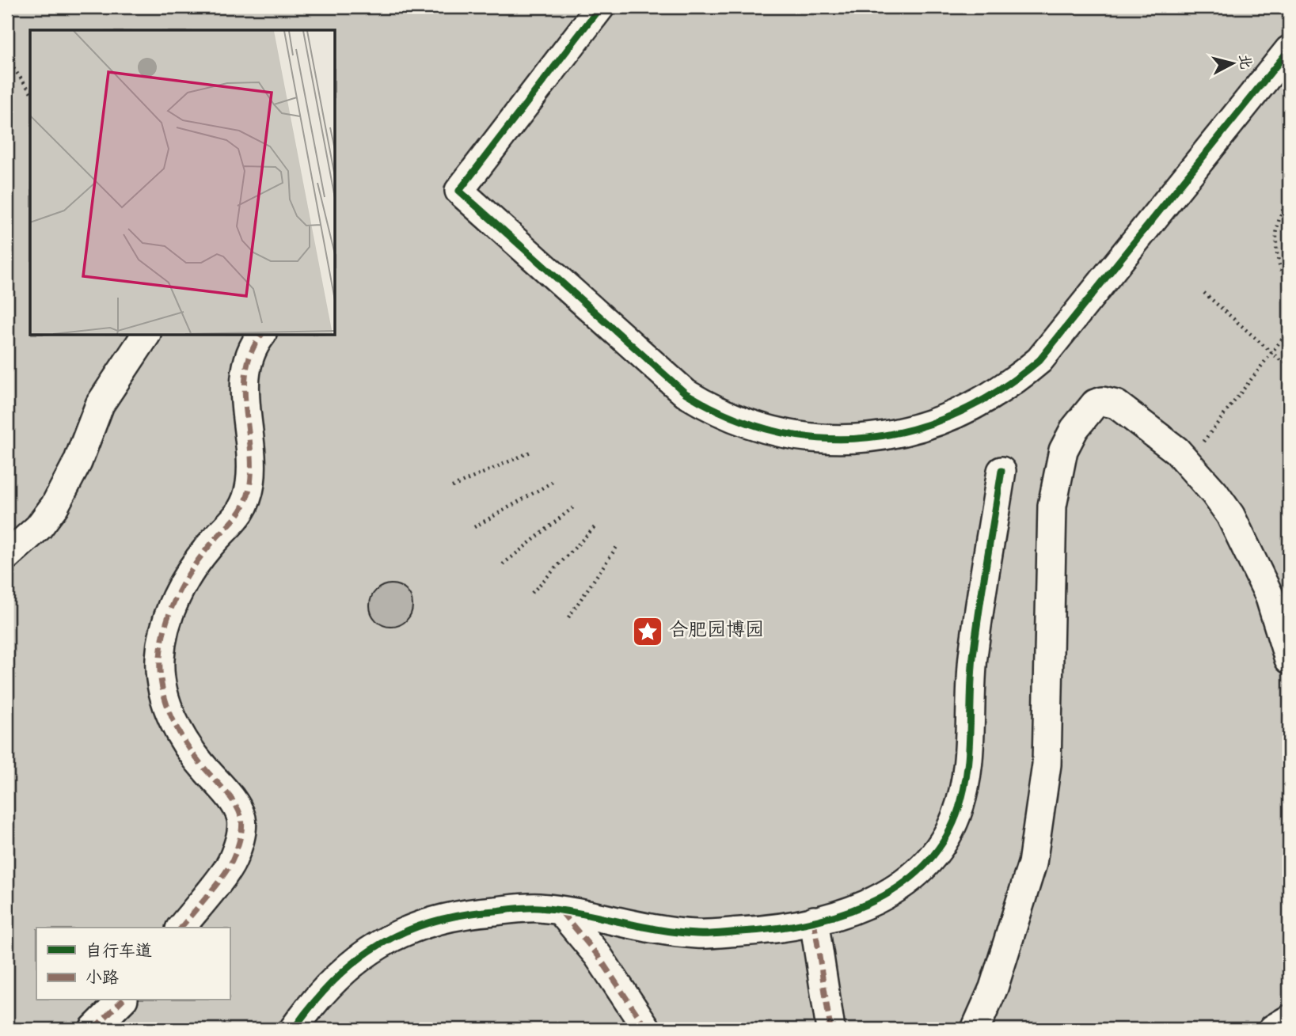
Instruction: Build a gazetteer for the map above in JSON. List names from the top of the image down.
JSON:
{
  "places": {
    "place": ["合肥园博园"]
  },
  "legend": ["自行车道", "小路"],
  "north": "right"
}
